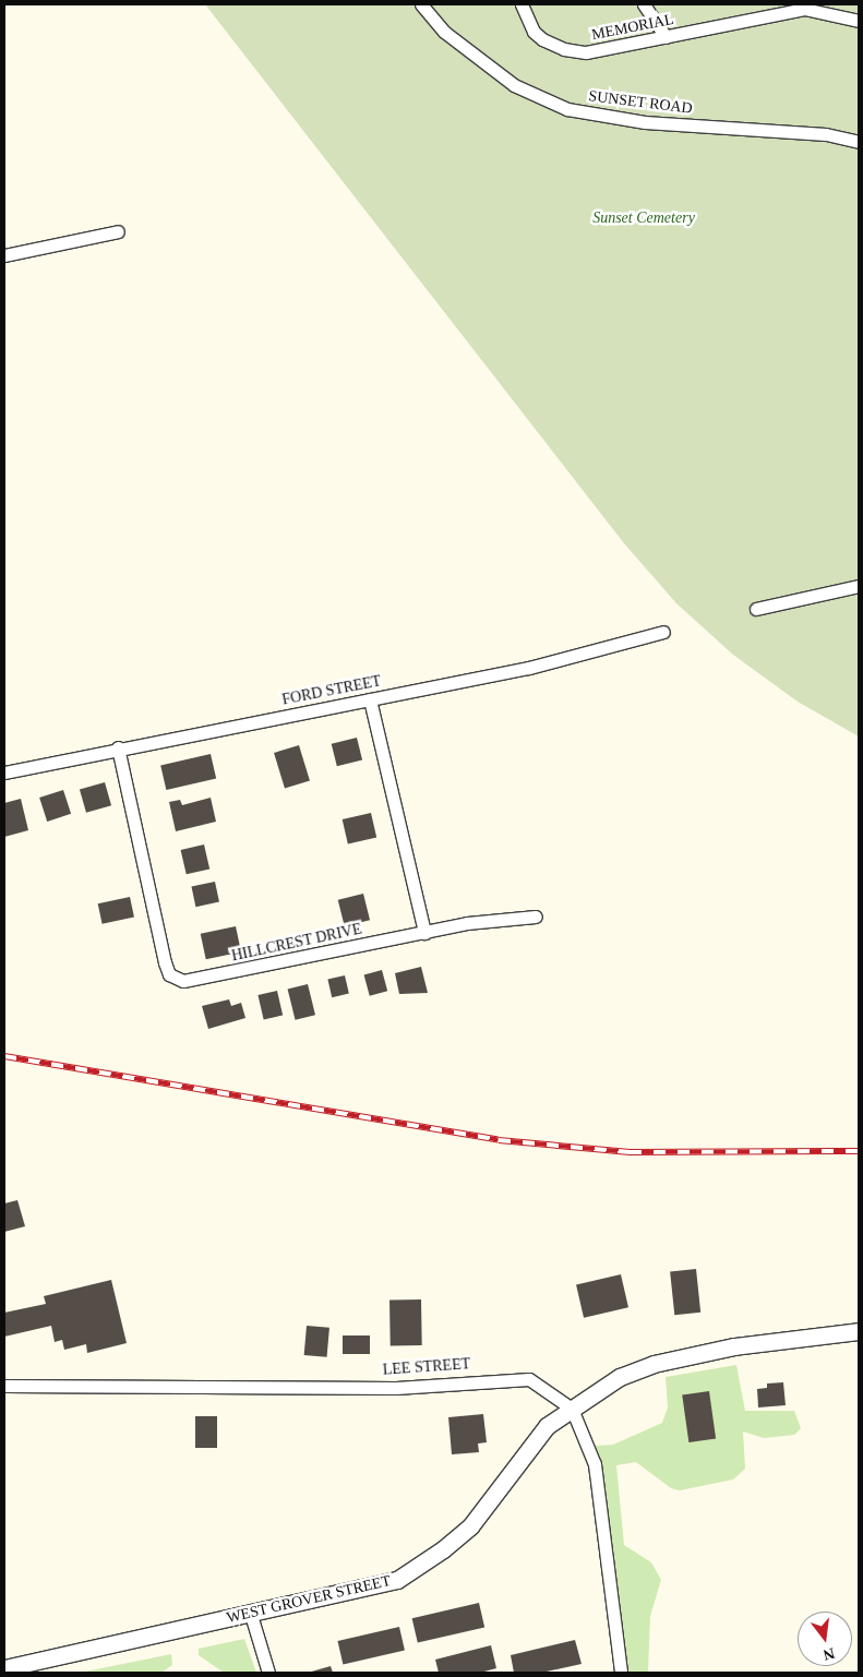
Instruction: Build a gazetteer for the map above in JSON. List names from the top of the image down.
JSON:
{
  "streets": {
    "street": [
      "MEMORIAL",
      "SUNSET ROAD",
      "FORD STREET",
      "HILLCREST DRIVE",
      "LEE STREET",
      "WEST GROVER STREET"
    ]
  },
  "crossings": [
    ["FORD STREET", "HILLCREST DRIVE"],
    ["LEE STREET", "WEST GROVER STREET"]
  ],
  "parks": ["Sunset Cemetery"],
  "north": "bottom"
}
